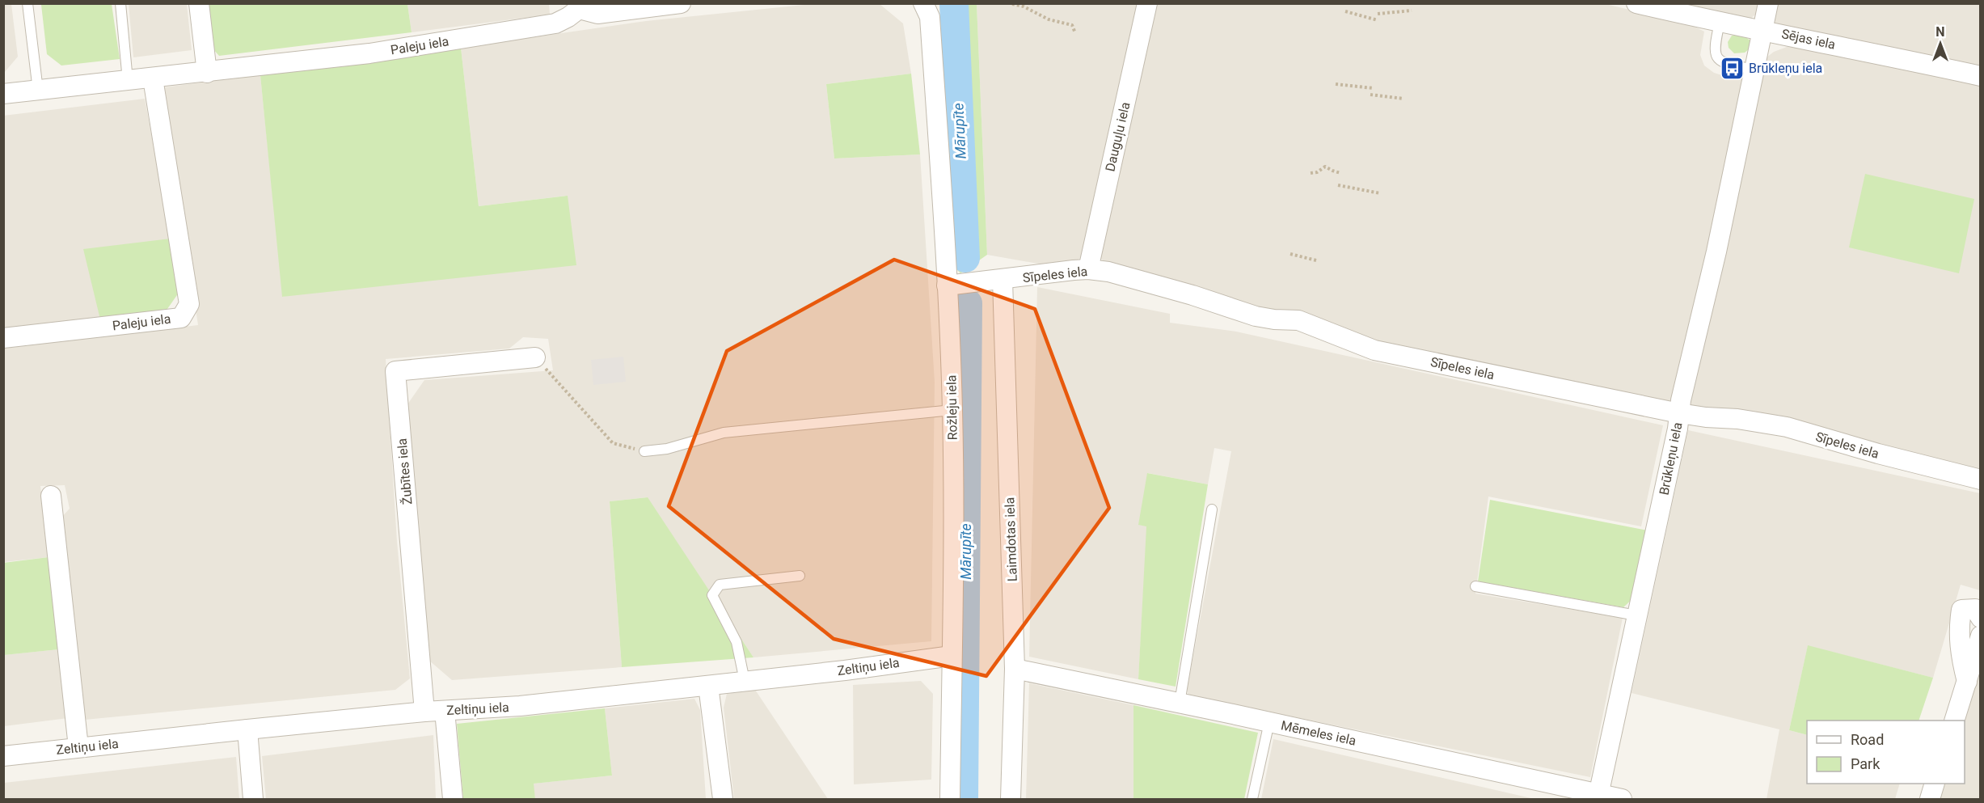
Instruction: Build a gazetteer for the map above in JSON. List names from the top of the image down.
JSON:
{
  "streets": {
    "street": [
      "Sējas iela",
      "Paleju iela",
      "Dauguļu iela",
      "Sīpeles iela",
      "Rožleju iela",
      "Brūkleņu iela",
      "Žubītes iela",
      "Laimdotas iela",
      "Zeltiņu iela",
      "Mēmeles iela"
    ]
  },
  "crossings": [
    ["Sējas iela", "Brūkleņu iela"],
    ["Dauguļu iela", "Sīpeles iela"],
    ["Sīpeles iela", "Rožleju iela"],
    ["Sīpeles iela", "Brūkleņu iela"],
    ["Sīpeles iela", "Laimdotas iela"],
    ["Rožleju iela", "Zeltiņu iela"],
    ["Brūkleņu iela", "Mēmeles iela"],
    ["Žubītes iela", "Zeltiņu iela"],
    ["Laimdotas iela", "Mēmeles iela"]
  ],
  "water": ["Mārupīte"],
  "places": {
    "bus stop": ["Brūkleņu iela"]
  },
  "legend": ["Road", "Park"],
  "north": "top"
}
